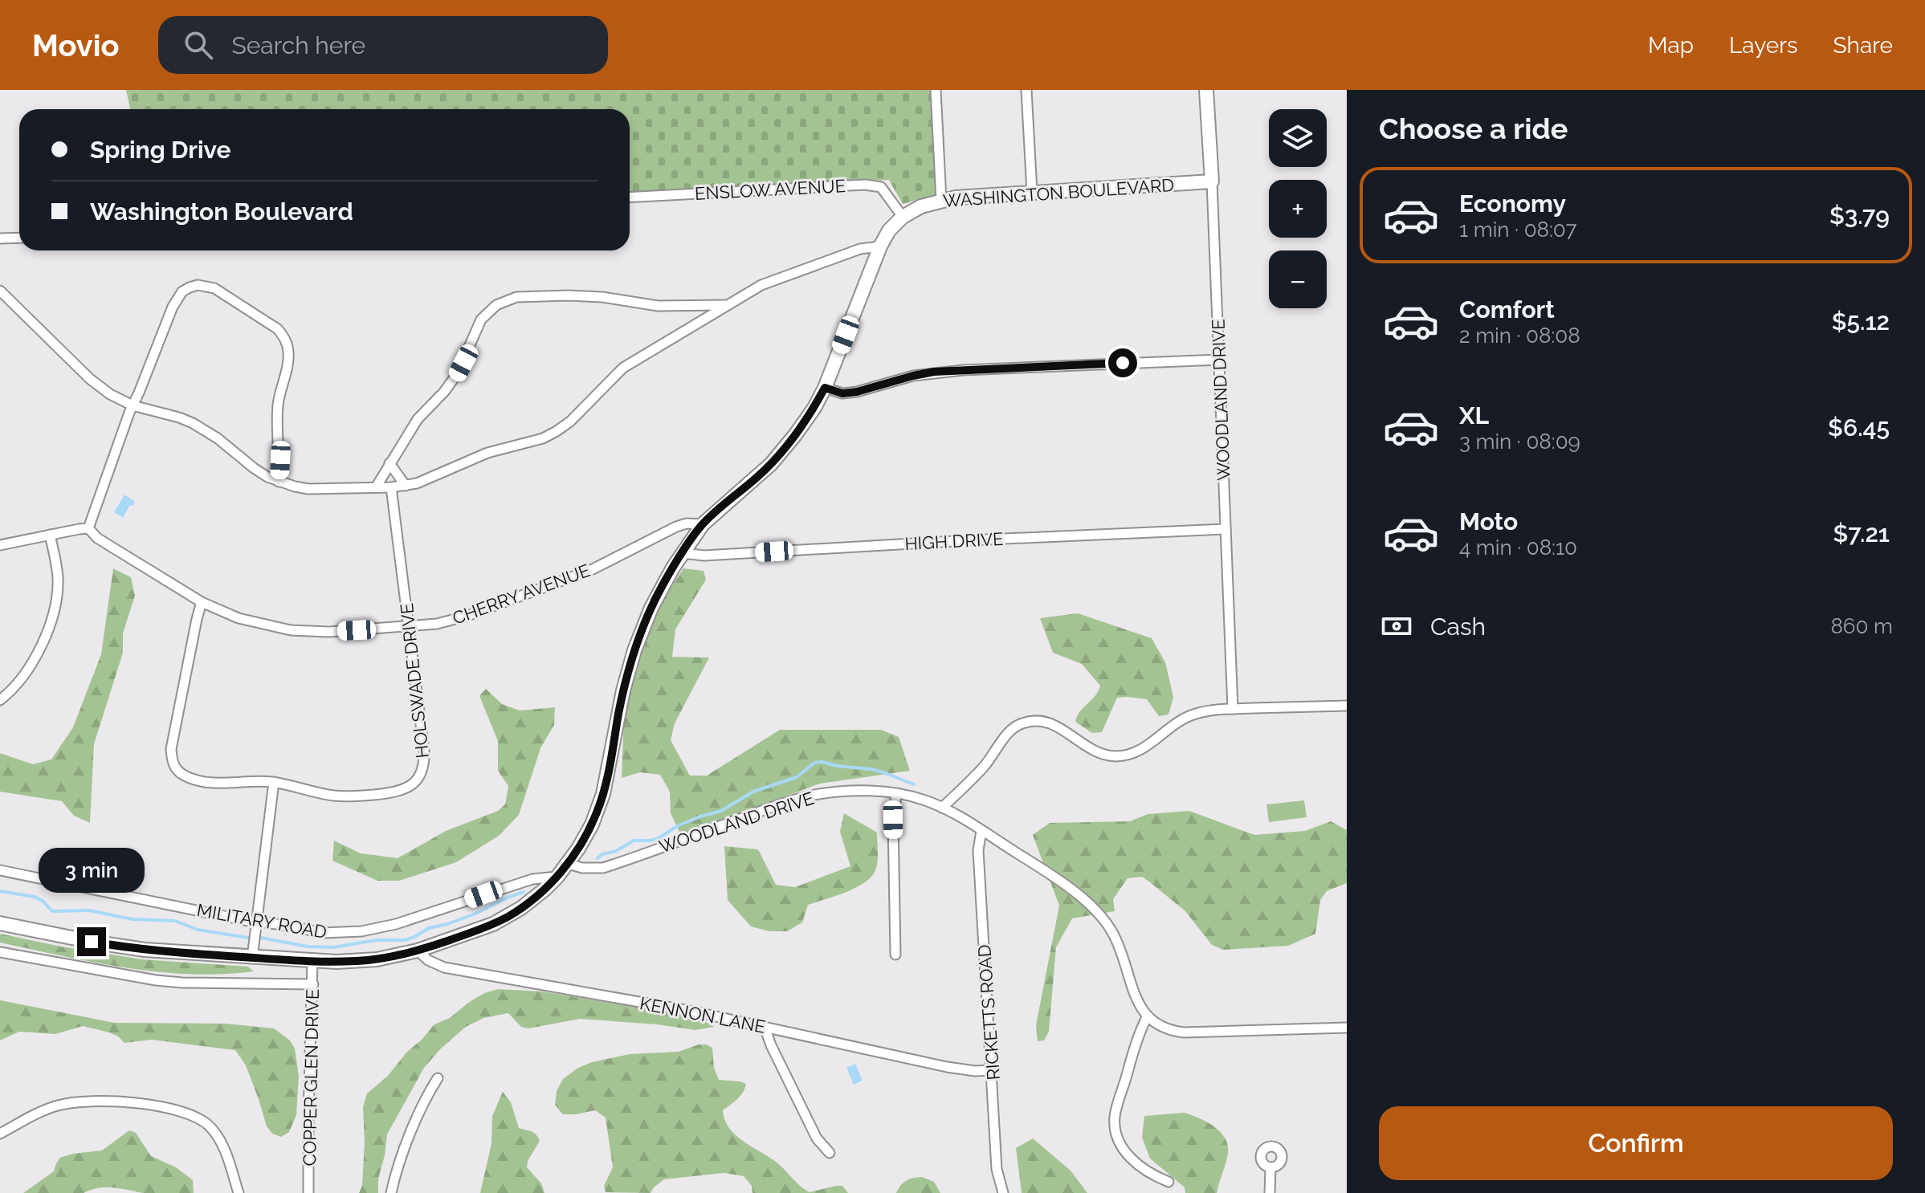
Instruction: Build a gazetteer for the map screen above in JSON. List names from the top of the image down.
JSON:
{
  "streets": {
    "street": [
      "ENSLOW AVENUE",
      "WASHINGTON BOULEVARD",
      "WOODLAND DRIVE",
      "HIGH DRIVE",
      "CHERRY AVENUE",
      "HOLSWADE DRIVE",
      "MILITARY ROAD",
      "RICKETTS ROAD",
      "KENNON LANE",
      "COPPER GLEN DRIVE"
    ]
  },
  "crossings": [
    ["ENSLOW AVENUE", "WASHINGTON BOULEVARD"],
    ["WASHINGTON BOULEVARD", "WOODLAND DRIVE"],
    ["WASHINGTON BOULEVARD", "HIGH DRIVE"],
    ["WASHINGTON BOULEVARD", "CHERRY AVENUE"],
    ["WASHINGTON BOULEVARD", "MILITARY ROAD"],
    ["WASHINGTON BOULEVARD", "KENNON LANE"],
    ["WASHINGTON BOULEVARD", "COPPER GLEN DRIVE"],
    ["WOODLAND DRIVE", "HIGH DRIVE"],
    ["WOODLAND DRIVE", "RICKETTS ROAD"],
    ["CHERRY AVENUE", "HOLSWADE DRIVE"],
    ["RICKETTS ROAD", "KENNON LANE"]
  ],
  "page": {
    "header": "Movio",
    "search": "Search here",
    "nav": ["Map", "Layers", "Share"],
    "heading": "Choose a ride",
    "map_buttons": ["+", "−"],
    "banner": ["Spring Drive", "Washington Boulevard"],
    "list": [
      {
        "name": "Economy",
        "note": "1 min · 08:07",
        "value": "$3.79"
      },
      {
        "name": "Comfort",
        "note": "2 min · 08:08",
        "value": "$5.12"
      },
      {
        "name": "XL",
        "note": "3 min · 08:09",
        "value": "$6.45"
      },
      {
        "name": "Moto",
        "note": "4 min · 08:10",
        "value": "$7.21"
      }
    ],
    "pay": ["Cash", "860 m"],
    "bubble": "3 min",
    "buttons": "Confirm"
  }
}
